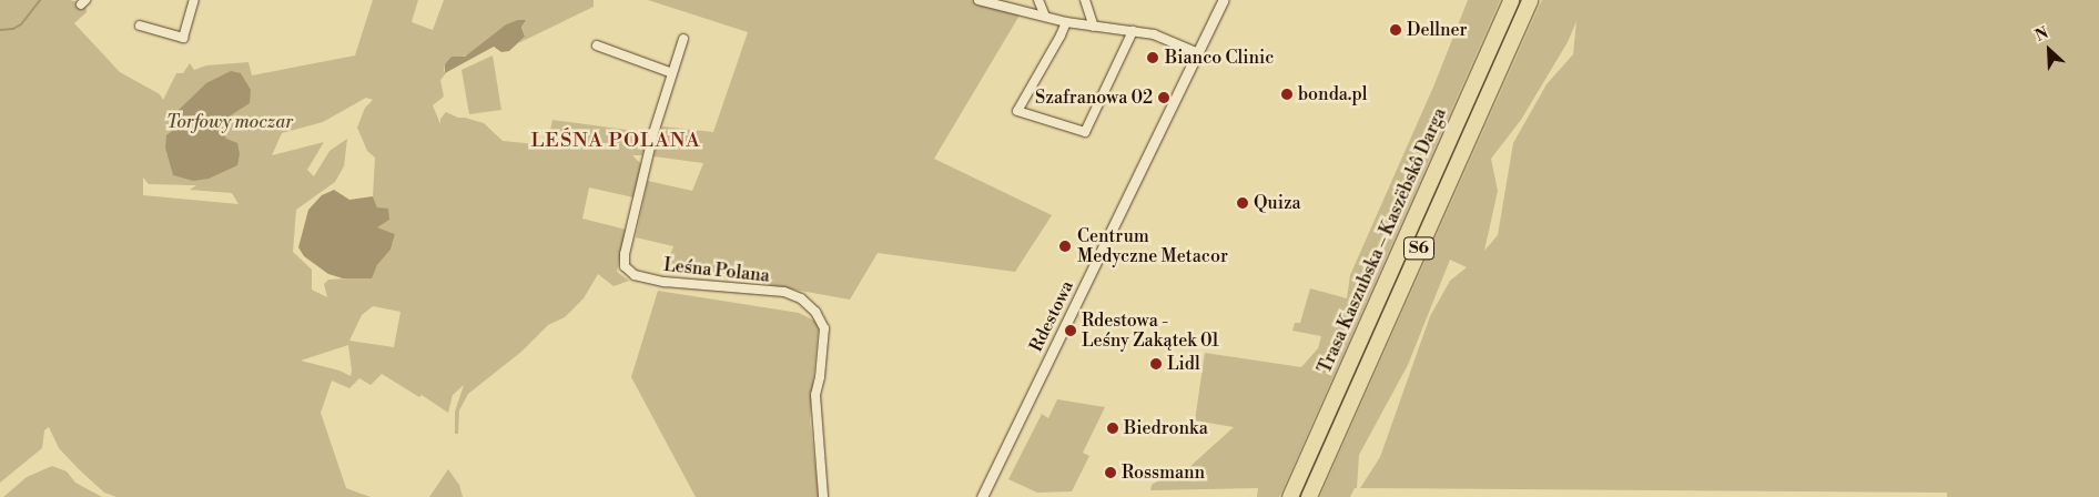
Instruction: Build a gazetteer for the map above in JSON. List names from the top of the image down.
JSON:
{
  "streets": {
    "highway": ["Trasa Kaszubska – Kaszëbskô Darga", "S6"],
    "street": ["Leśna Polana", "Rdestowa"]
  },
  "districts": ["LEŚNA POLANA"],
  "parks": ["Torfowy moczar"],
  "places": [
    "Dellner",
    "Bianco Clinic",
    "bonda.pl",
    "Szafranowa 02",
    "Quiza",
    "Centrum Medyczne Metacor",
    "Rdestowa - Leśny Zakątek 01",
    "Lidl",
    "Biedronka",
    "Rossmann"
  ],
  "north": "top left"
}
